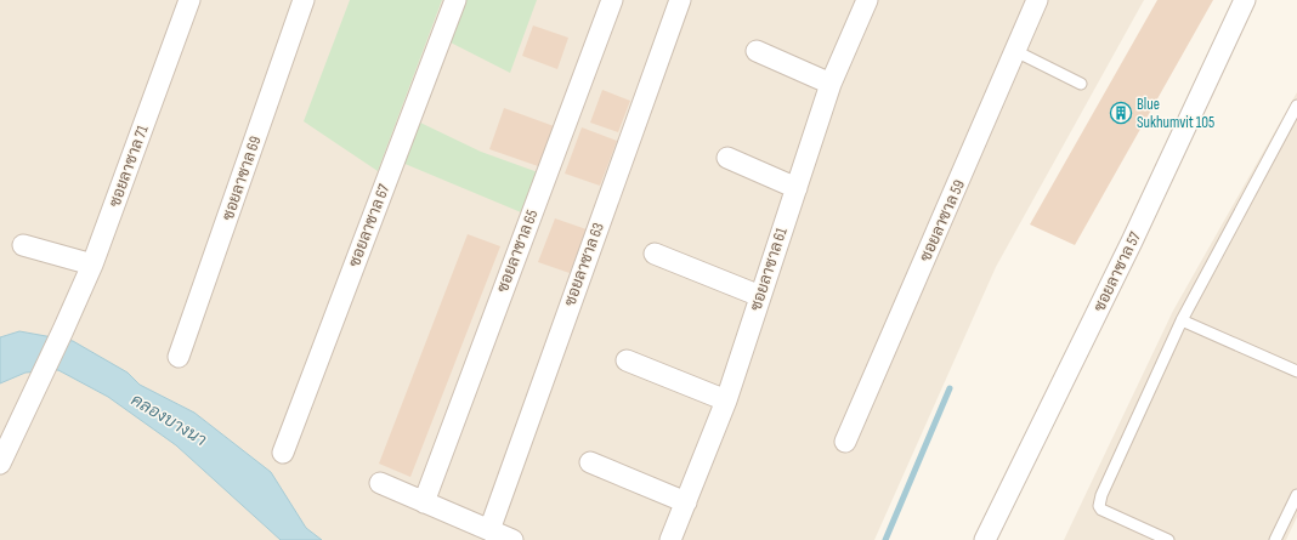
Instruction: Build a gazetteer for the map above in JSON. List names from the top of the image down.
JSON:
{
  "streets": {
    "street": [
      "ซอยลาซาล 71",
      "ซอยลาซาล 69",
      "ซอยลาซาล 59",
      "ซอยลาซาล 67",
      "ซอยลาซาล 65",
      "ซอยลาซาล 63",
      "ซอยลาซาล 61",
      "ซอยลาซาล 57"
    ]
  },
  "water": ["คลองบางนา"],
  "places": {
    "building": ["Blue Sukhumvit 105"]
  }
}
